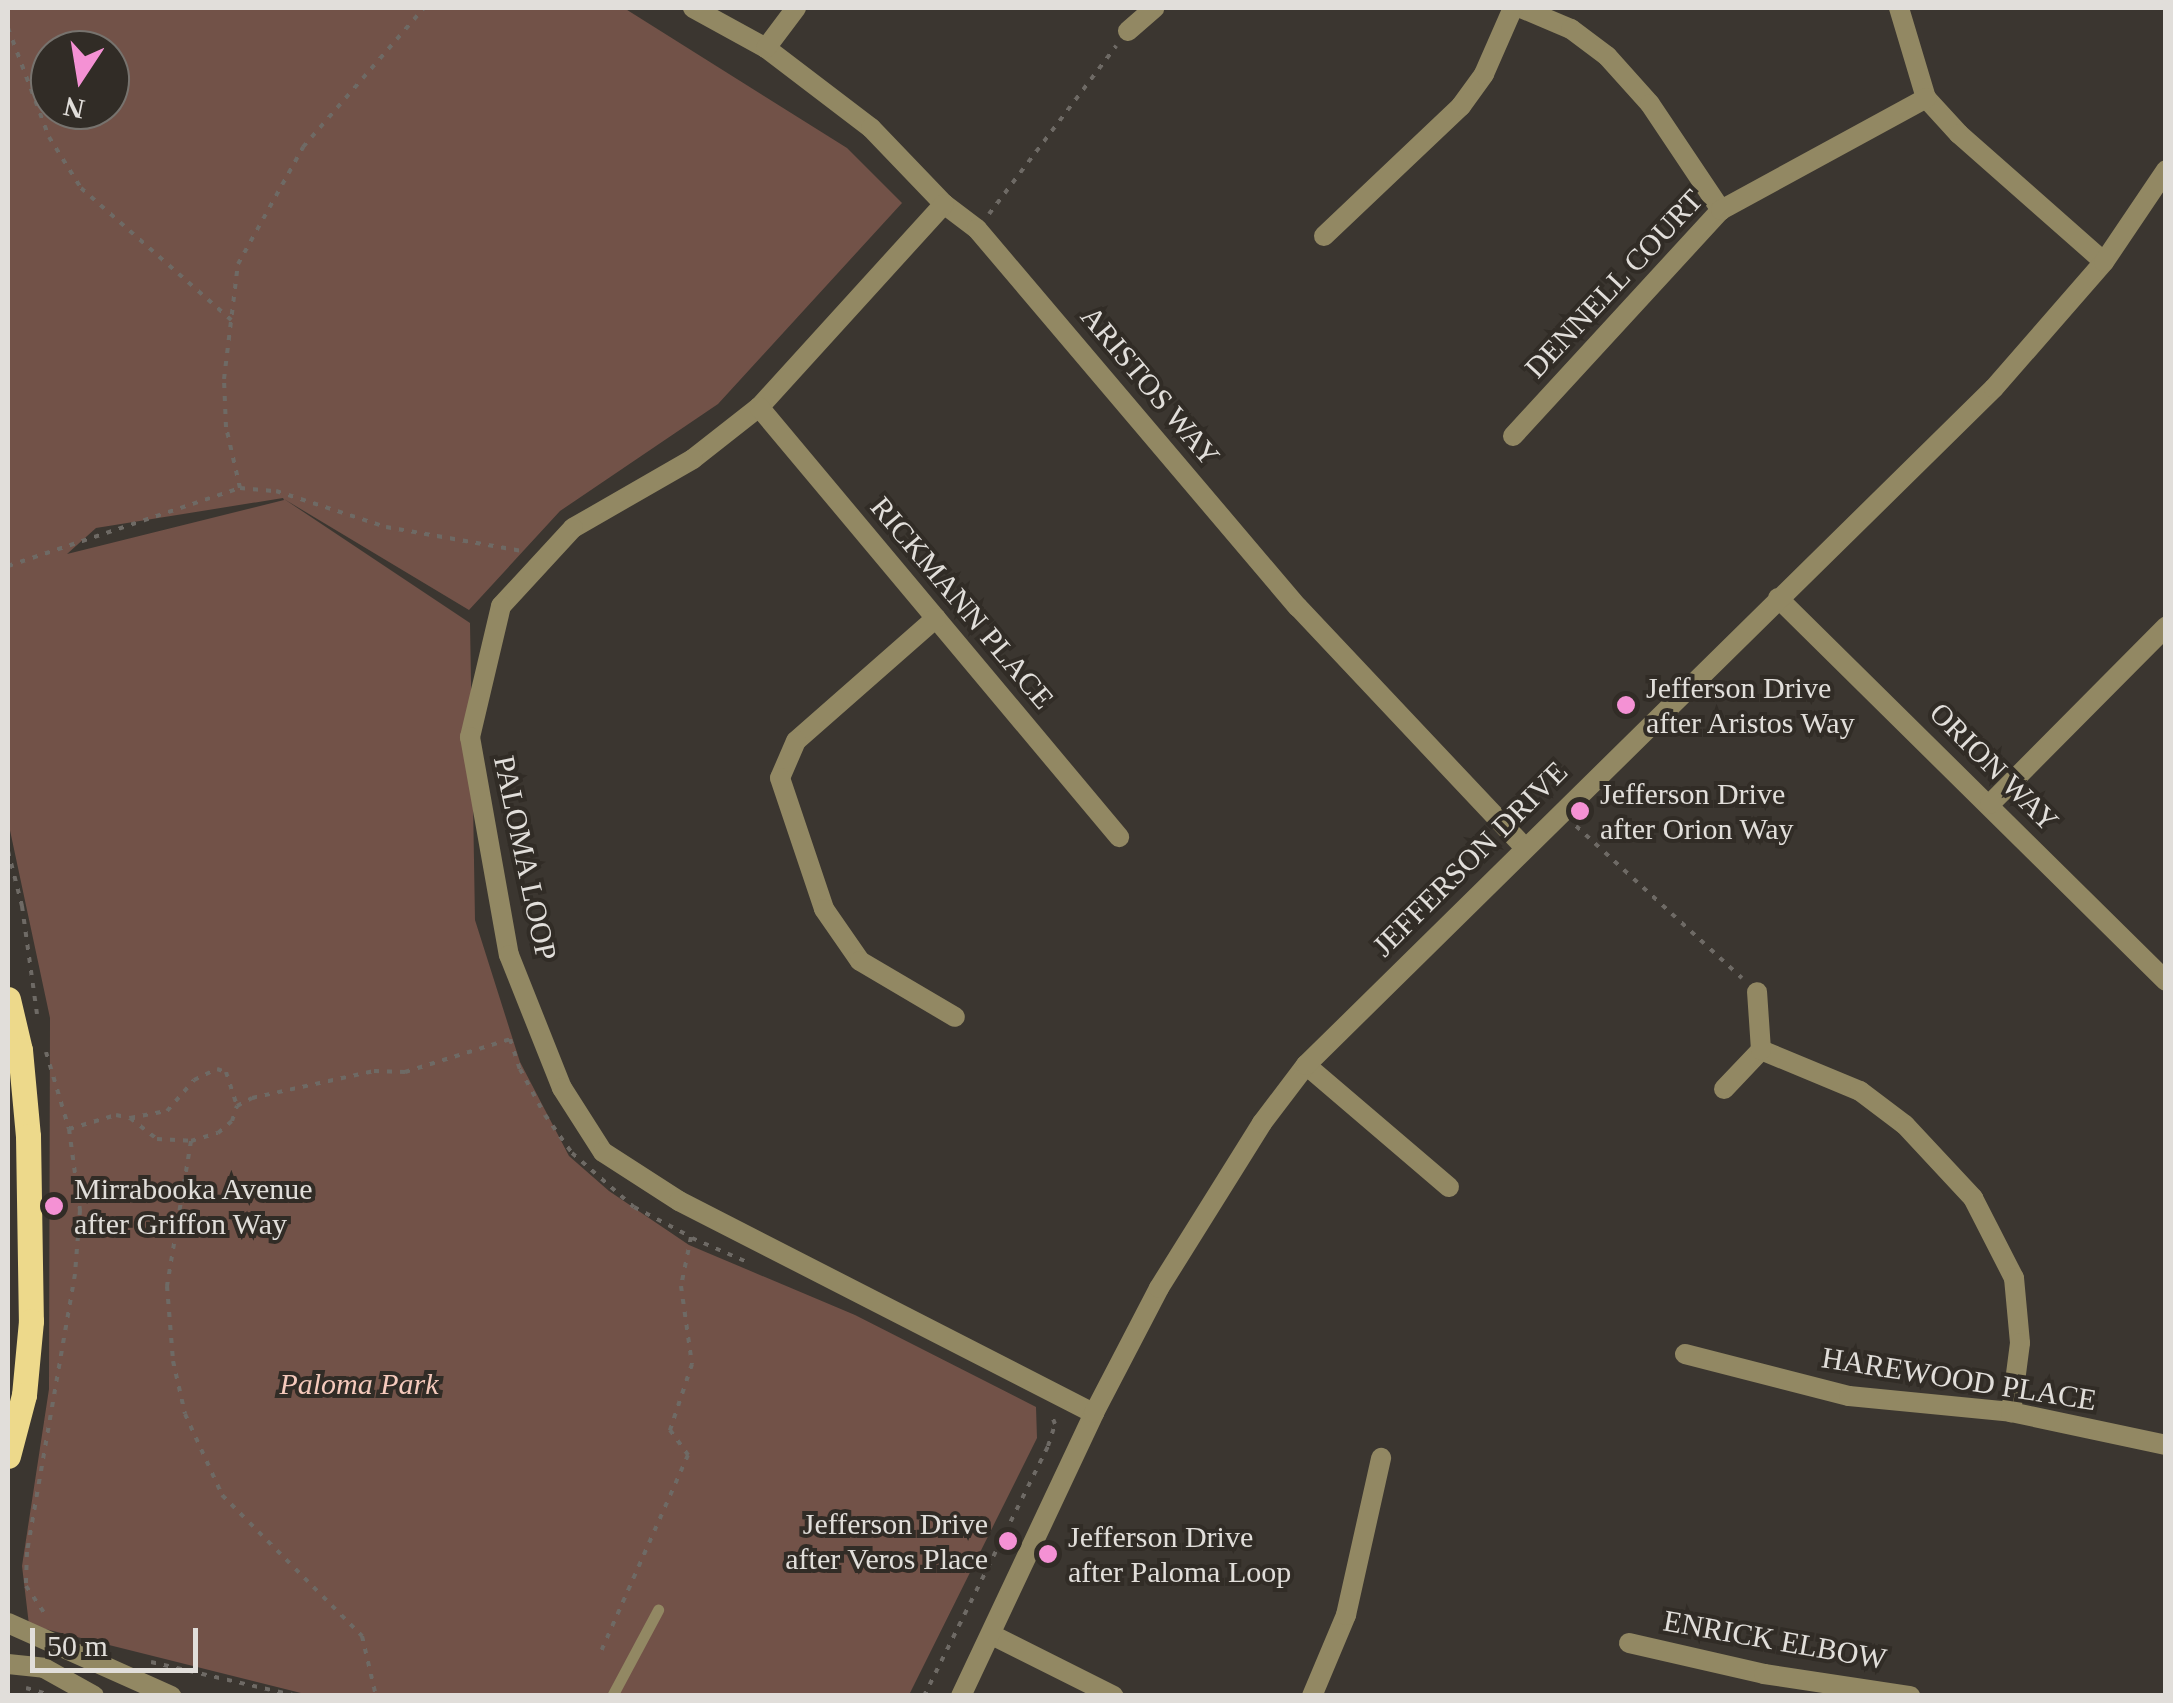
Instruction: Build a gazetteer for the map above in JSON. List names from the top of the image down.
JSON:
{
  "streets": {
    "street": [
      "DENNELL COURT",
      "ARISTOS WAY",
      "RICKMANN PLACE",
      "ORION WAY",
      "PALOMA LOOP",
      "JEFFERSON DRIVE",
      "HAREWOOD PLACE",
      "ENRICK ELBOW"
    ]
  },
  "crossings": [
    ["ARISTOS WAY", "PALOMA LOOP"],
    ["ARISTOS WAY", "JEFFERSON DRIVE"],
    ["RICKMANN PLACE", "PALOMA LOOP"],
    ["ORION WAY", "JEFFERSON DRIVE"],
    ["PALOMA LOOP", "JEFFERSON DRIVE"]
  ],
  "parks": ["Paloma Park"],
  "places": [
    "Jefferson Drive after Aristos Way",
    "Jefferson Drive after Orion Way",
    "Mirrabooka Avenue after Griffon Way",
    "Jefferson Drive after Veros Place",
    "Jefferson Drive after Paloma Loop"
  ],
  "scale_bar": "50 m",
  "north": "bottom"
}
